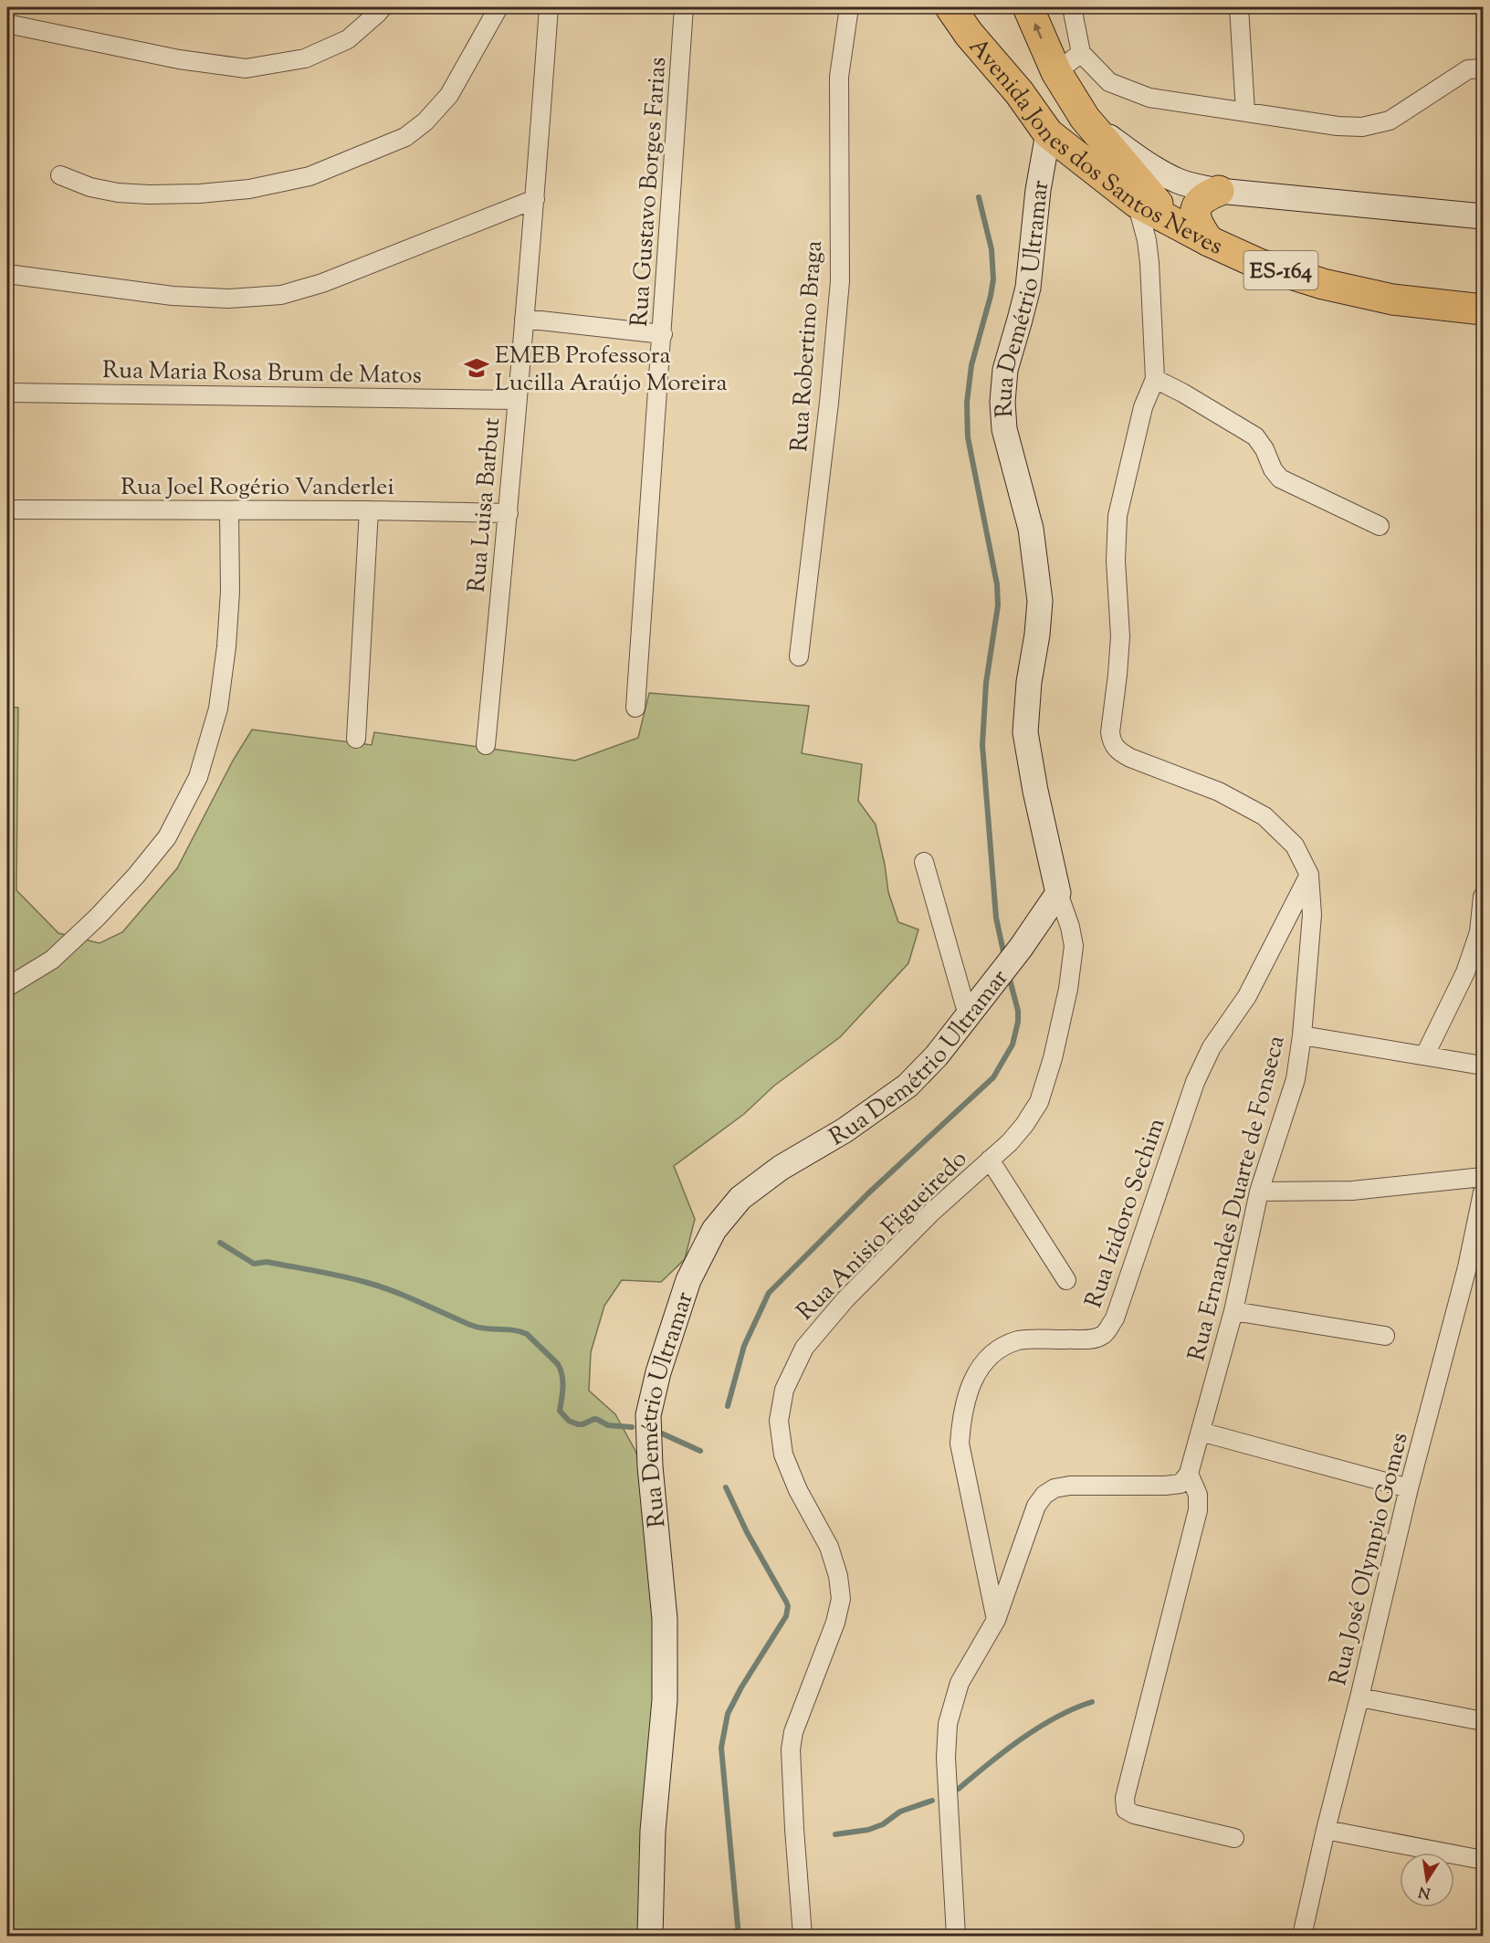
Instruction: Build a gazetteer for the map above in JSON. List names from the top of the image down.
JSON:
{
  "streets": {
    "highway": ["Avenida Jones dos Santos Neves", "ES-164"],
    "street": [
      "Rua Gustavo Borges Farias",
      "Rua Demétrio Ultramar",
      "Rua Robertino Braga",
      "Rua Maria Rosa Brum de Matos",
      "Rua Joel Rogério Vanderlei",
      "Rua Luisa Barbut",
      "Rua Ernandes Duarte de Fonseca",
      "Rua Izidoro Sechim",
      "Rua Anisio Figueiredo",
      "Rua José Olympio Gomes"
    ]
  },
  "crossings": [
    ["Avenida Jones dos Santos Neves", "ES-164"],
    ["Avenida Jones dos Santos Neves", "Rua Demétrio Ultramar"],
    ["Avenida Jones dos Santos Neves", "Rua Ernandes Duarte de Fonseca"],
    ["Rua Demétrio Ultramar", "Rua Anisio Figueiredo"],
    ["Rua Maria Rosa Brum de Matos", "Rua Luisa Barbut"],
    ["Rua Joel Rogério Vanderlei", "Rua Luisa Barbut"],
    ["Rua Ernandes Duarte de Fonseca", "Rua Izidoro Sechim"]
  ],
  "places": {
    "school or university": ["EMEB Professora Lucilla Araújo Moreira"]
  },
  "north": "bottom"
}
